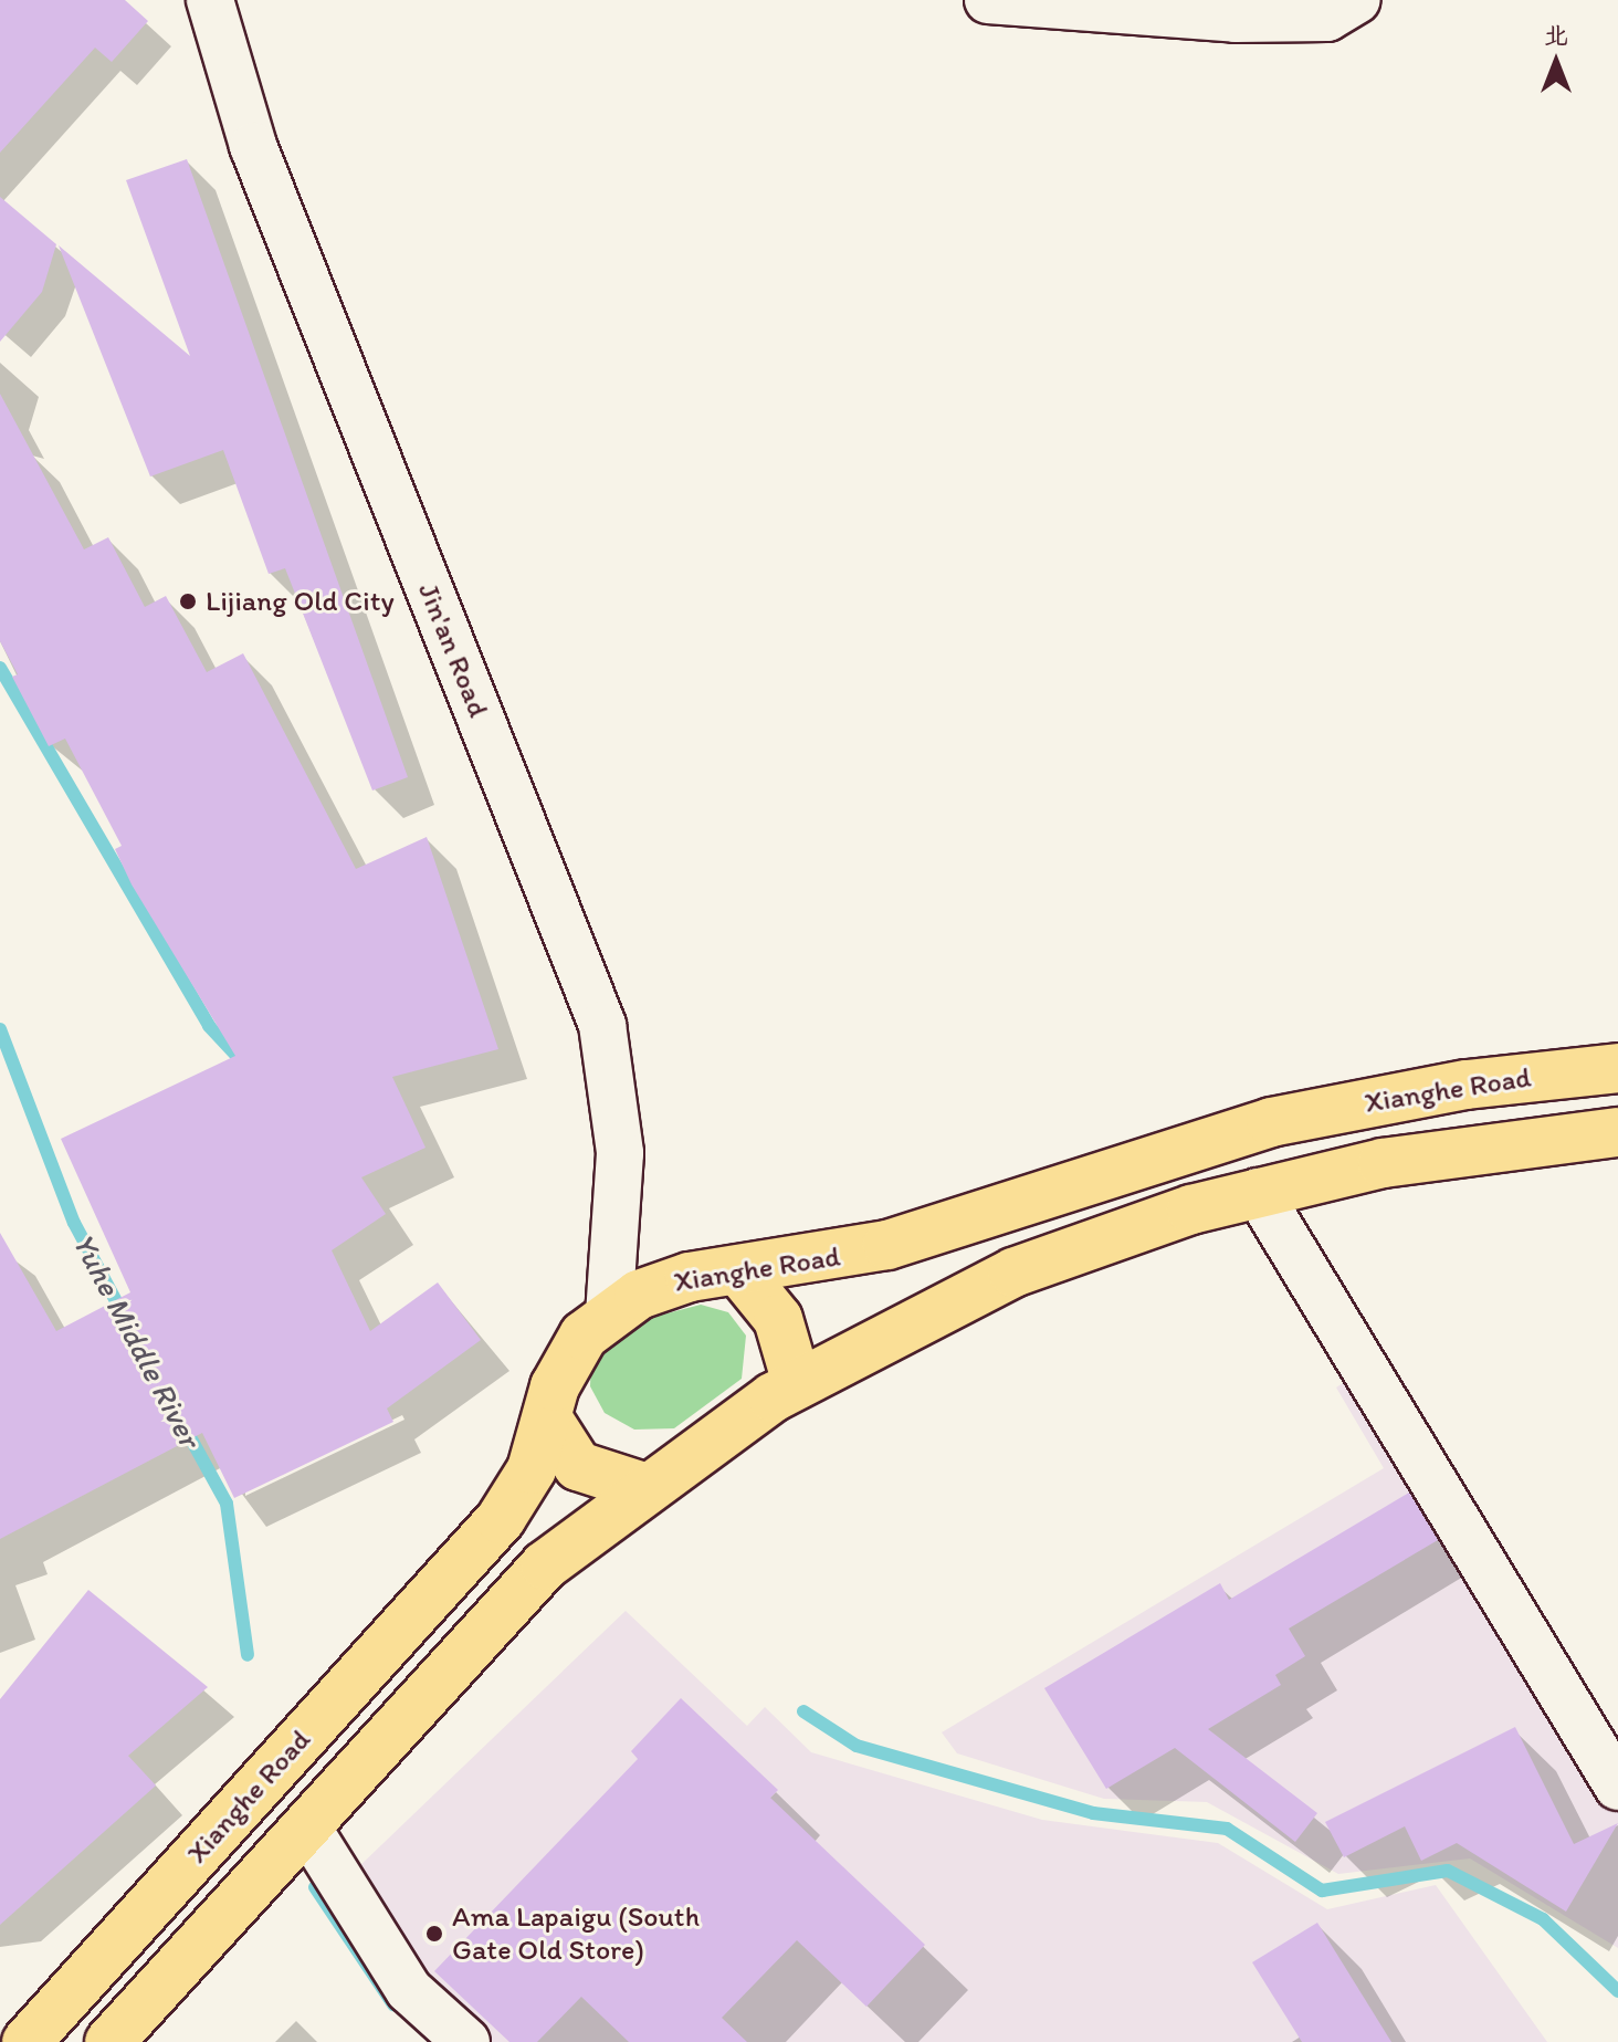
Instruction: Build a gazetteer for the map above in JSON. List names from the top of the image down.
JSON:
{
  "streets": {
    "highway": ["Xianghe Road"],
    "street": ["Jin'an Road"]
  },
  "crossings": [
    ["Jin'an Road", "Xianghe Road"]
  ],
  "water": ["Yuhe Middle River"],
  "places": ["Lijiang Old City", "Ama Lapaigu (South Gate Old Store)"],
  "north": "top"
}
